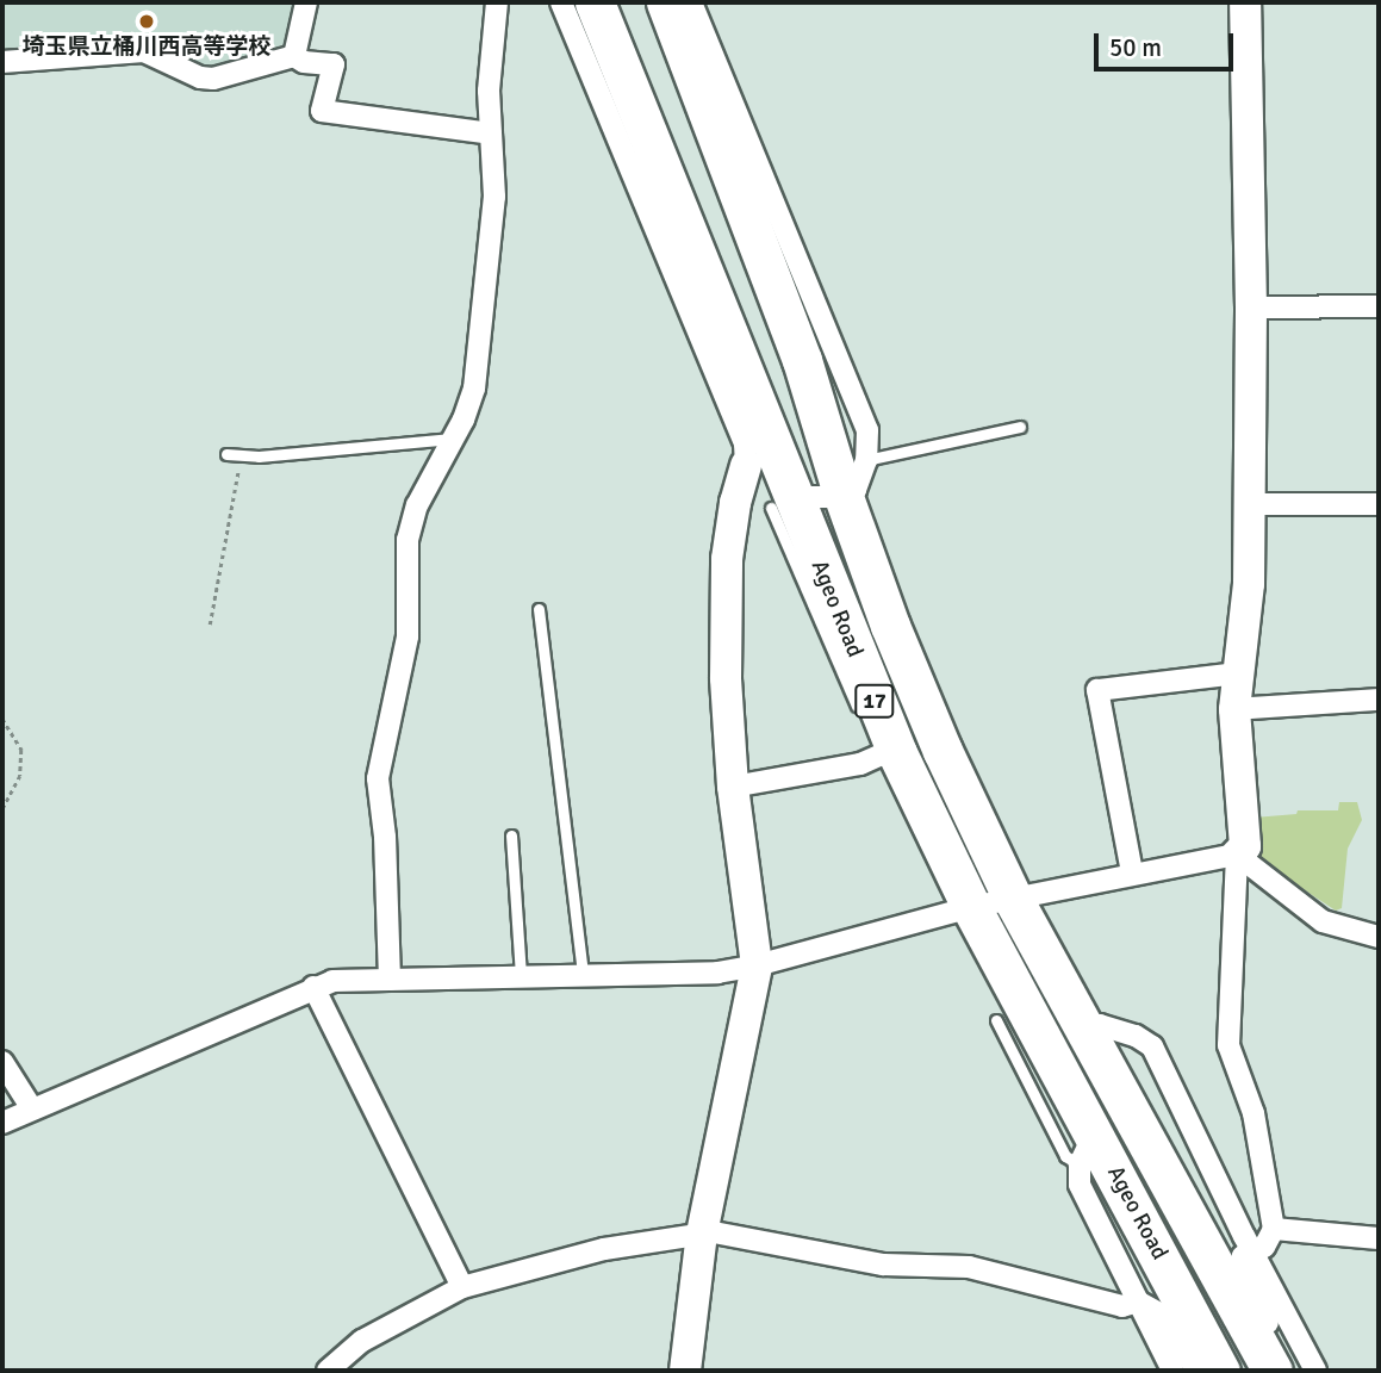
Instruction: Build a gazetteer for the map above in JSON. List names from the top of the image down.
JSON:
{
  "streets": {
    "highway": ["Ageo Road", "17"]
  },
  "places": ["埼玉県立桶川西高等学校"],
  "scale_bar": "50 m"
}
